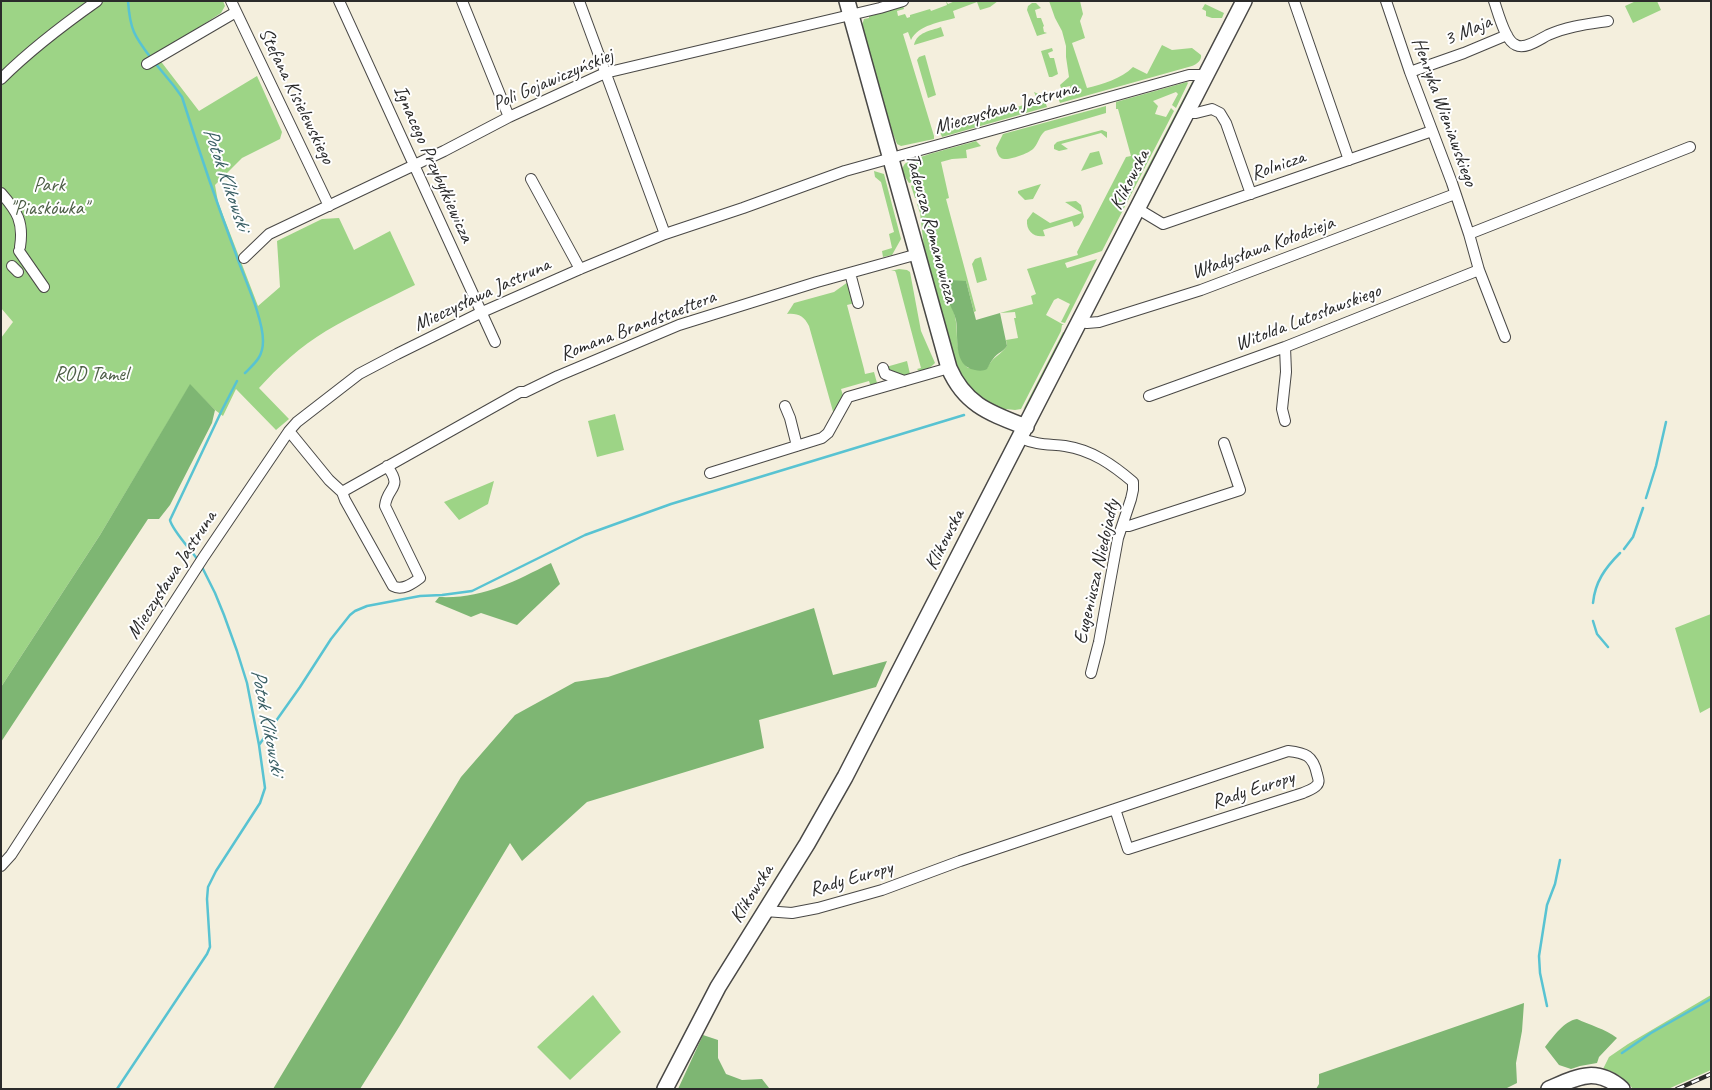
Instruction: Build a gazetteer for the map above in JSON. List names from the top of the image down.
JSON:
{
  "streets": {
    "street": [
      "3 Maja",
      "Poli Gojawiczyńskiej",
      "Stefana Kisielewskiego",
      "Mieczysława Jastruna",
      "Henryka Wieniawskiego",
      "Ignacego Przybyłkiewicza",
      "Rolnicza",
      "Klikowska",
      "Tadeusza Romanowicza",
      "Władysława Kołodzieja",
      "Witolda Lutosławskiego",
      "Romana Brandstaettera",
      "Eugeniusza Niedojadły",
      "Rady Europy"
    ]
  },
  "crossings": [
    ["3 Maja", "Henryka Wieniawskiego"],
    ["Poli Gojawiczyńskiej", "Stefana Kisielewskiego"],
    ["Poli Gojawiczyńskiej", "Ignacego Przybyłkiewicza"],
    ["Poli Gojawiczyńskiej", "Tadeusza Romanowicza"],
    ["Mieczysława Jastruna", "Ignacego Przybyłkiewicza"],
    ["Mieczysława Jastruna", "Klikowska"],
    ["Mieczysława Jastruna", "Tadeusza Romanowicza"],
    ["Henryka Wieniawskiego", "Rolnicza"],
    ["Henryka Wieniawskiego", "Władysława Kołodzieja"],
    ["Henryka Wieniawskiego", "Witolda Lutosławskiego"],
    ["Rolnicza", "Klikowska"],
    ["Klikowska", "Tadeusza Romanowicza"],
    ["Klikowska", "Władysława Kołodzieja"],
    ["Klikowska", "Eugeniusza Niedojadły"],
    ["Klikowska", "Rady Europy"],
    ["Tadeusza Romanowicza", "Romana Brandstaettera"],
    ["Tadeusza Romanowicza", "Eugeniusza Niedojadły"]
  ],
  "water": ["Potok Klikowski"],
  "parks": ["Park \"Piaskówka\"", "ROD Tamel"]
}
